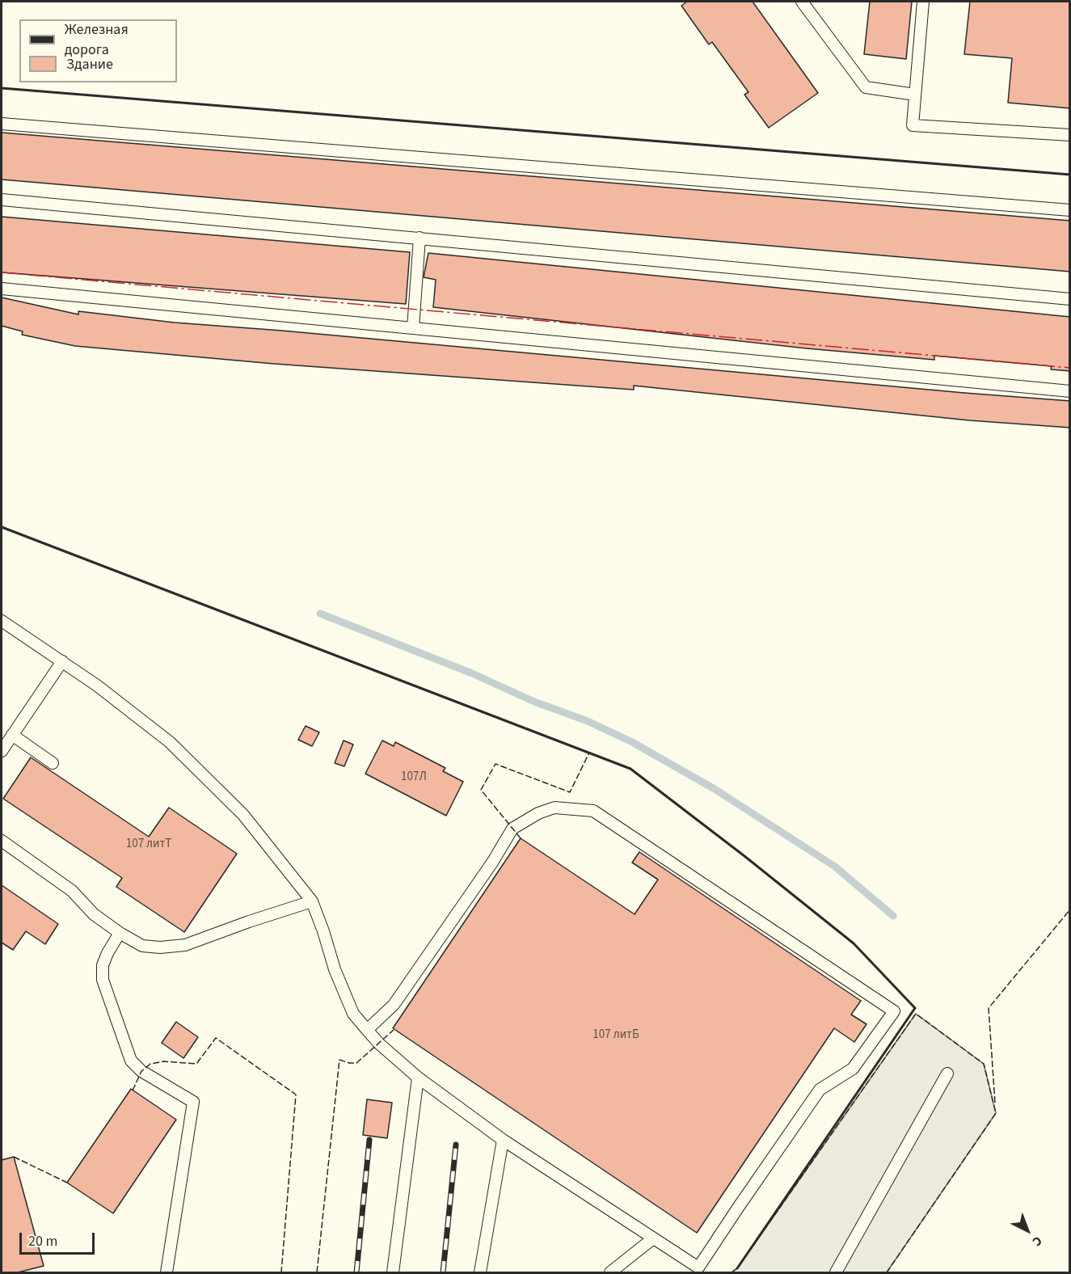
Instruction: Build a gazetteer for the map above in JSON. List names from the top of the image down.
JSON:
{
  "house_numbers": ["107Л", "107 литТ", "107 литБ"],
  "legend": ["Железная дорога", "Здание"],
  "scale_bar": "20 m",
  "north": "bottom right"
}
